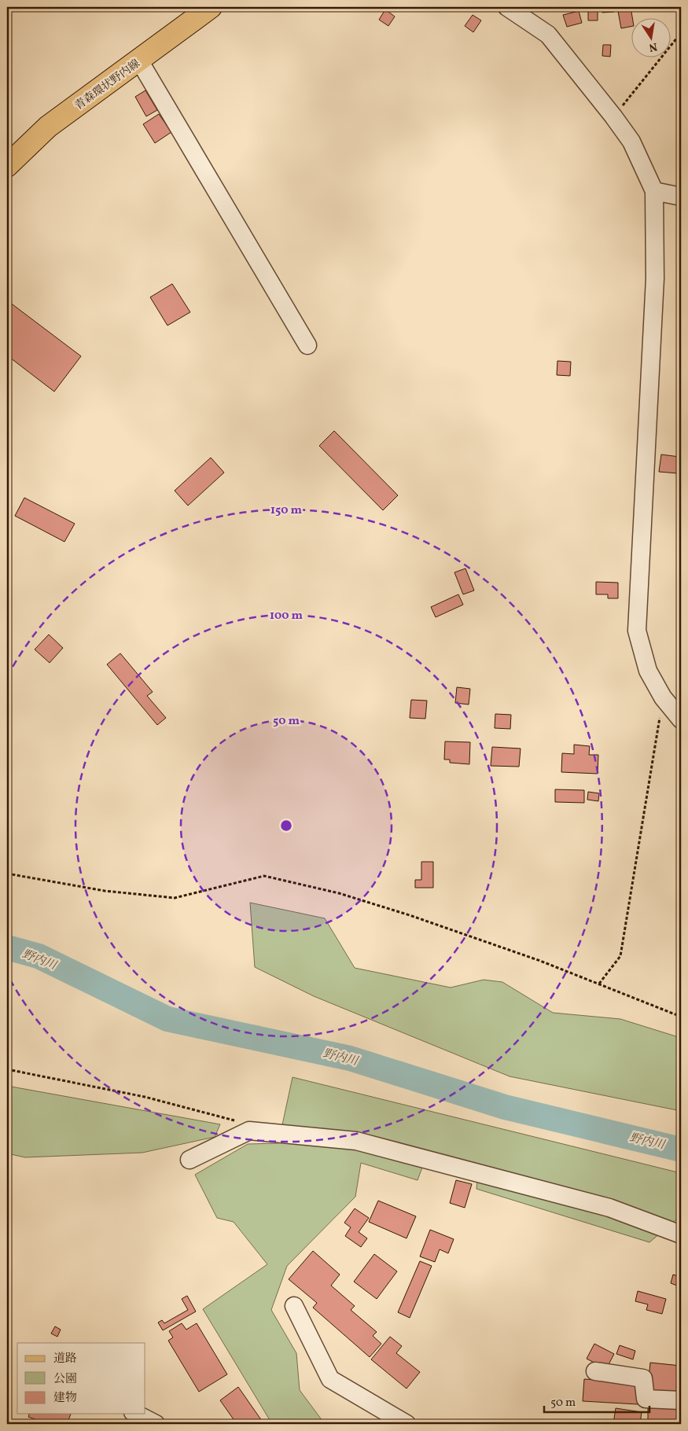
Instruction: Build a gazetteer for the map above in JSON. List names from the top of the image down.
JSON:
{
  "streets": {
    "main road": ["青森環状野内線"]
  },
  "water": ["野内川"],
  "legend": ["道路", "公園", "建物"],
  "scale_bar": "50 m",
  "north": "bottom",
  "rings": ["150 m", "100 m", "50 m"]
}
